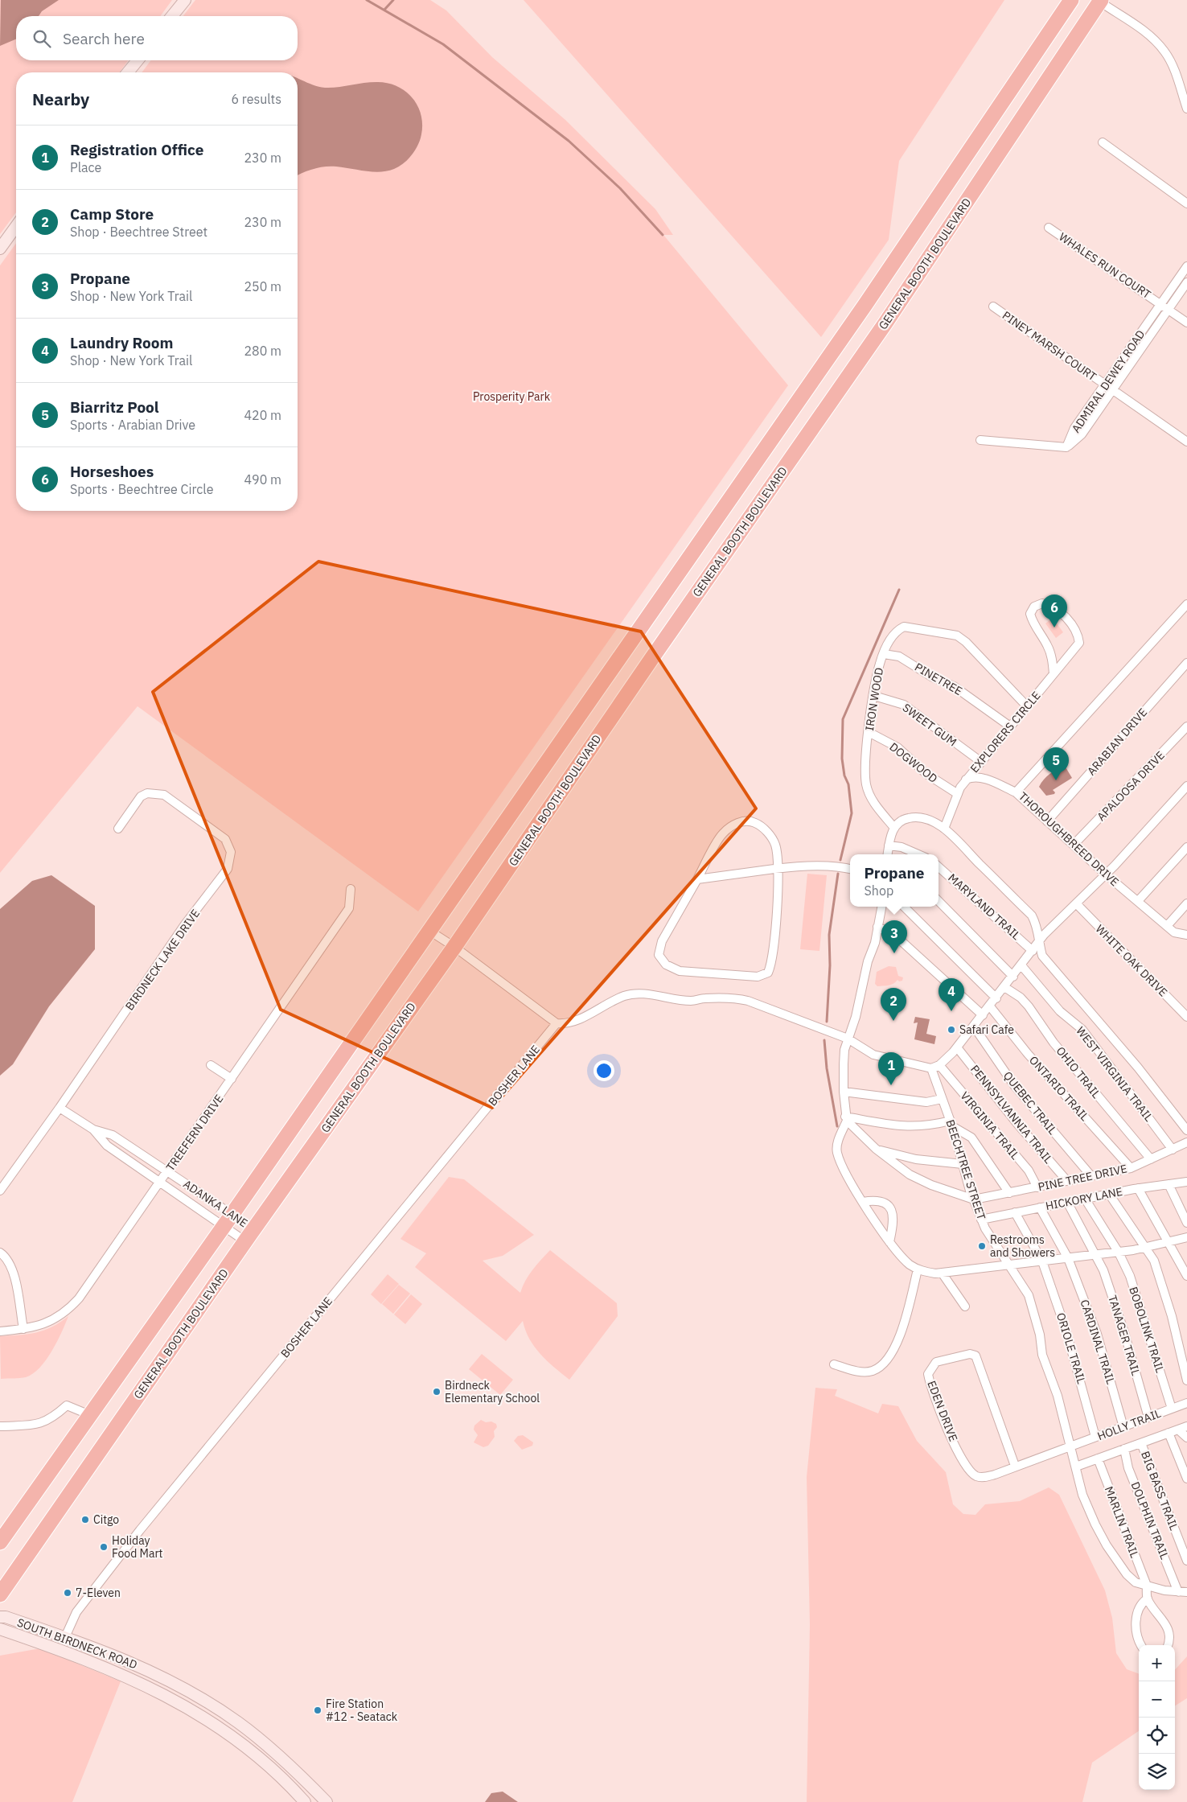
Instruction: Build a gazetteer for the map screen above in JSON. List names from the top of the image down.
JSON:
{
  "streets": {
    "highway": ["GENERAL BOOTH BOULEVARD"],
    "main road": ["SOUTH BIRDNECK ROAD"],
    "street": [
      "WHALES RUN COURT",
      "PINEY MARSH COURT",
      "ADMIRAL DEWEY ROAD",
      "PINETREE",
      "IRON WOOD",
      "SWEET GUM",
      "EXPLORERS CIRCLE",
      "ARABIAN DRIVE",
      "DOGWOOD",
      "APALOOSA DRIVE",
      "THOROUGHBREED DRIVE",
      "MARYLAND TRAIL",
      "BIRDNECK LAKE DRIVE",
      "WHITE OAK DRIVE",
      "OHIO TRAIL",
      "WEST VIRGINIA TRAIL",
      "BOSHER LANE",
      "ONTARIO TRAIL",
      "QUEBEC TRAIL",
      "PENNSYLVANNIA TRAIL",
      "VIRGINIA TRAIL",
      "TREEFERN DRIVE",
      "BEECHTREE STREET",
      "PINE TREE DRIVE",
      "HICKORY LANE",
      "ADANKA LANE",
      "BOBOLINK TRAIL",
      "TANAGER TRAIL",
      "CARDINAL TRAIL",
      "ORIOLE TRAIL",
      "EDEN DRIVE",
      "HOLLY TRAIL",
      "BIG BASS TRAIL",
      "DOLPHIN TRAIL",
      "MARLIN TRAIL"
    ]
  },
  "crossings": [
    ["GENERAL BOOTH BOULEVARD", "ADANKA LANE"],
    ["WHALES RUN COURT", "ADMIRAL DEWEY ROAD"],
    ["PINEY MARSH COURT", "ADMIRAL DEWEY ROAD"],
    ["PINETREE", "IRON WOOD"],
    ["PINETREE", "EXPLORERS CIRCLE"],
    ["IRON WOOD", "SWEET GUM"],
    ["IRON WOOD", "EXPLORERS CIRCLE"],
    ["IRON WOOD", "DOGWOOD"],
    ["SWEET GUM", "EXPLORERS CIRCLE"],
    ["EXPLORERS CIRCLE", "DOGWOOD"],
    ["ARABIAN DRIVE", "THOROUGHBREED DRIVE"],
    ["APALOOSA DRIVE", "THOROUGHBREED DRIVE"],
    ["BIRDNECK LAKE DRIVE", "ADANKA LANE"],
    ["OHIO TRAIL", "PINE TREE DRIVE"],
    ["WEST VIRGINIA TRAIL", "PINE TREE DRIVE"],
    ["BOSHER LANE", "SOUTH BIRDNECK ROAD"],
    ["ONTARIO TRAIL", "PINE TREE DRIVE"],
    ["QUEBEC TRAIL", "PINE TREE DRIVE"],
    ["PENNSYLVANNIA TRAIL", "PINE TREE DRIVE"],
    ["VIRGINIA TRAIL", "PINE TREE DRIVE"],
    ["TREEFERN DRIVE", "ADANKA LANE"],
    ["BEECHTREE STREET", "PINE TREE DRIVE"],
    ["BEECHTREE STREET", "HICKORY LANE"],
    ["BEECHTREE STREET", "EDEN DRIVE"],
    ["BEECHTREE STREET", "HOLLY TRAIL"],
    ["BEECHTREE STREET", "DOLPHIN TRAIL"],
    ["BEECHTREE STREET", "MARLIN TRAIL"],
    ["HICKORY LANE", "BOBOLINK TRAIL"],
    ["HICKORY LANE", "TANAGER TRAIL"],
    ["HICKORY LANE", "CARDINAL TRAIL"],
    ["HICKORY LANE", "ORIOLE TRAIL"],
    ["BOBOLINK TRAIL", "HOLLY TRAIL"],
    ["TANAGER TRAIL", "HOLLY TRAIL"],
    ["CARDINAL TRAIL", "HOLLY TRAIL"],
    ["ORIOLE TRAIL", "HOLLY TRAIL"],
    ["EDEN DRIVE", "HOLLY TRAIL"]
  ],
  "parks": ["Prosperity Park"],
  "places": [
    "Safari Cafe",
    "Restrooms and Showers",
    "Birdneck Elementary School",
    "Citgo",
    "Holiday Food Mart",
    "7-Eleven",
    "Fire Station #12 - Seatack"
  ],
  "page": {
    "search": "Search here",
    "heading": ["Nearby", "6 results"],
    "list": [
      {
        "mark": "1",
        "name": "Registration Office",
        "note": "Place",
        "value": "230 m"
      },
      {
        "mark": "2",
        "name": "Camp Store",
        "note": "Shop · Beechtree Street",
        "value": "230 m"
      },
      {
        "mark": "3",
        "name": "Propane",
        "note": "Shop · New York Trail",
        "value": "250 m"
      },
      {
        "mark": "4",
        "name": "Laundry Room",
        "note": "Shop · New York Trail",
        "value": "280 m"
      },
      {
        "mark": "5",
        "name": "Biarritz Pool",
        "note": "Sports · Arabian Drive",
        "value": "420 m"
      },
      {
        "mark": "6",
        "name": "Horseshoes",
        "note": "Sports · Beechtree Circle",
        "value": "490 m"
      }
    ],
    "pins": [
      "6",
      "5",
      "3",
      "4",
      "2",
      "1"
    ],
    "popup": ["Propane", "Shop"],
    "map_buttons": ["+", "−"]
  }
}
